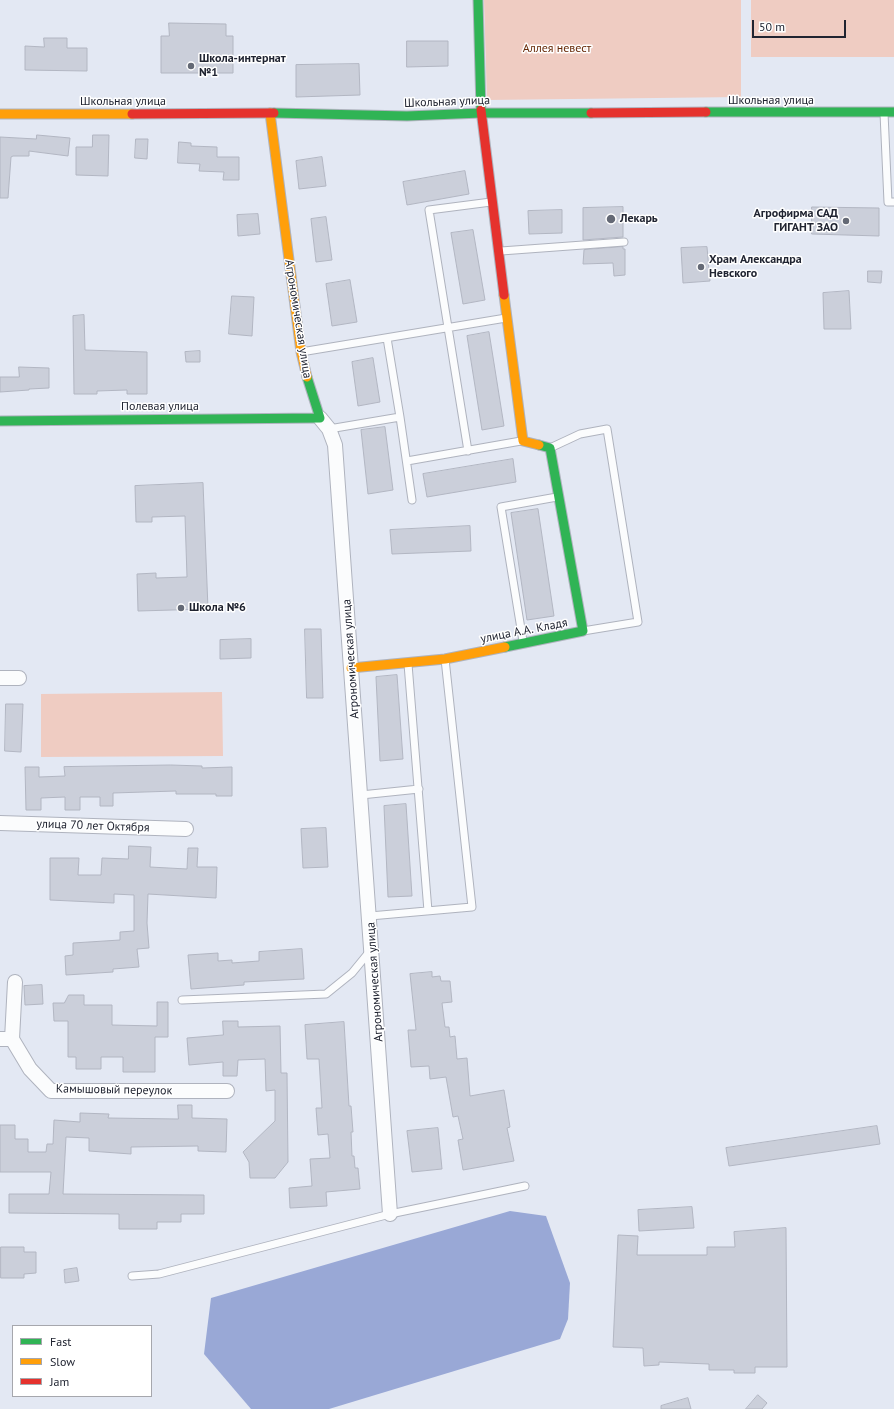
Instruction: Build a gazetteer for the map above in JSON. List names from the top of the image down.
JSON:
{
  "streets": {
    "street": [
      "Школьная улица",
      "Агрономическая улица",
      "Полевая улица",
      "улица А.А. Кладя",
      "улица 70 лет Октября",
      "Камышовый переулок"
    ]
  },
  "crossings": [
    ["Школьная улица", "Агрономическая улица"],
    ["Агрономическая улица", "Полевая улица"],
    ["Агрономическая улица", "улица А.А. Кладя"]
  ],
  "parks": ["Аллея невест"],
  "places": [
    "Школа-интернат №1",
    "Лекарь",
    "Агрофирма САД ГИГАНТ ЗАО",
    "Храм Александра Невского",
    "Школа №6"
  ],
  "legend": ["Fast", "Slow", "Jam"],
  "scale_bar": "50 m"
}
